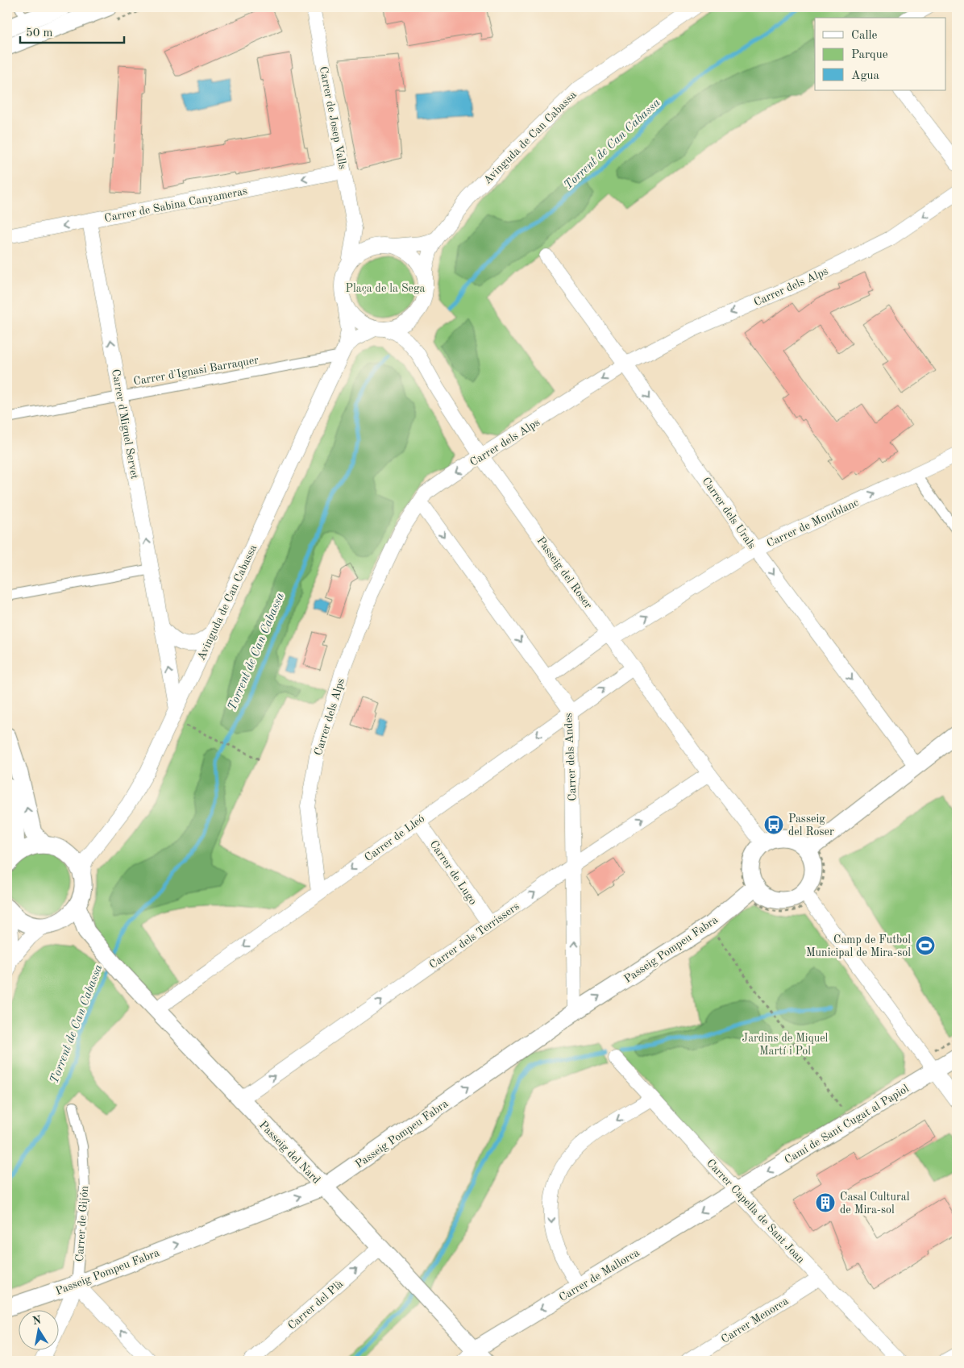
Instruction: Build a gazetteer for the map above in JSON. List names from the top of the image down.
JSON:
{
  "streets": {
    "street": [
      "Carrer de Josep Valls",
      "Avinguda de Can Cabassa",
      "Carrer de Sabina Canyameras",
      "Carrer dels Alps",
      "Carrer d'Ignasi Barraquer",
      "Carrer d'Miguel Servet",
      "Carrer dels Urals",
      "Carrer de Montblanc",
      "Passeig del Roser",
      "Carrer dels Andes",
      "Carrer de Lleó",
      "Carrer de Lugo",
      "Carrer dels Terrissers",
      "Passeig Pompeu Fabra",
      "Camí de Sant Cugat al Papiol",
      "Passeig del Nard",
      "Carrer Capella de Sant Joan",
      "Carrer de Gijón",
      "Carrer de Mallorca",
      "Carrer del Plà",
      "Carrer Menorca"
    ]
  },
  "crossings": [
    ["Carrer de Josep Valls", "Avinguda de Can Cabassa"],
    ["Carrer de Josep Valls", "Carrer de Sabina Canyameras"],
    ["Carrer de Josep Valls", "Passeig del Roser"],
    ["Avinguda de Can Cabassa", "Carrer d'Ignasi Barraquer"],
    ["Avinguda de Can Cabassa", "Carrer d'Miguel Servet"],
    ["Avinguda de Can Cabassa", "Passeig del Roser"],
    ["Carrer de Sabina Canyameras", "Carrer d'Miguel Servet"],
    ["Carrer dels Alps", "Carrer dels Urals"],
    ["Carrer dels Alps", "Passeig del Roser"],
    ["Carrer dels Alps", "Carrer dels Andes"],
    ["Carrer dels Alps", "Carrer de Lleó"],
    ["Carrer d'Ignasi Barraquer", "Carrer d'Miguel Servet"],
    ["Carrer dels Urals", "Carrer de Montblanc"],
    ["Carrer de Montblanc", "Passeig del Roser"],
    ["Carrer de Montblanc", "Carrer dels Andes"],
    ["Passeig del Roser", "Carrer de Lleó"],
    ["Passeig del Roser", "Carrer dels Terrissers"],
    ["Passeig del Roser", "Passeig Pompeu Fabra"],
    ["Carrer dels Andes", "Carrer de Lleó"],
    ["Carrer dels Andes", "Carrer dels Terrissers"],
    ["Carrer dels Andes", "Passeig Pompeu Fabra"],
    ["Carrer de Lleó", "Carrer de Lugo"],
    ["Carrer de Lleó", "Passeig del Nard"],
    ["Carrer de Lugo", "Carrer dels Terrissers"],
    ["Carrer dels Terrissers", "Passeig del Nard"],
    ["Passeig Pompeu Fabra", "Passeig del Nard"],
    ["Passeig Pompeu Fabra", "Carrer de Gijón"],
    ["Camí de Sant Cugat al Papiol", "Carrer Capella de Sant Joan"],
    ["Camí de Sant Cugat al Papiol", "Carrer de Mallorca"],
    ["Passeig del Nard", "Carrer de Mallorca"],
    ["Passeig del Nard", "Carrer del Plà"],
    ["Carrer Capella de Sant Joan", "Carrer de Mallorca"],
    ["Carrer Capella de Sant Joan", "Carrer Menorca"]
  ],
  "one_way": [
    "Carrer de Sabina Canyameras",
    "Carrer dels Alps",
    "Carrer d'Miguel Servet",
    "Carrer dels Urals",
    "Carrer de Montblanc",
    "Carrer dels Terrissers",
    "Passeig Pompeu Fabra",
    "Camí de Sant Cugat al Papiol",
    "Carrer de Mallorca",
    "Carrer del Plà"
  ],
  "water": ["Torrent de Can Cabassa"],
  "parks": ["Plaça de la Sega", "Jardins de Miquel Martí i Pol"],
  "places": {
    "bus stop": ["Passeig del Roser"],
    "sports": ["Camp de Futbol Municipal de Mira-sol"],
    "building": ["Casal Cultural de Mira-sol"]
  },
  "legend": ["Calle", "Parque", "Agua"],
  "scale_bar": "50 m",
  "north": "top"
}
